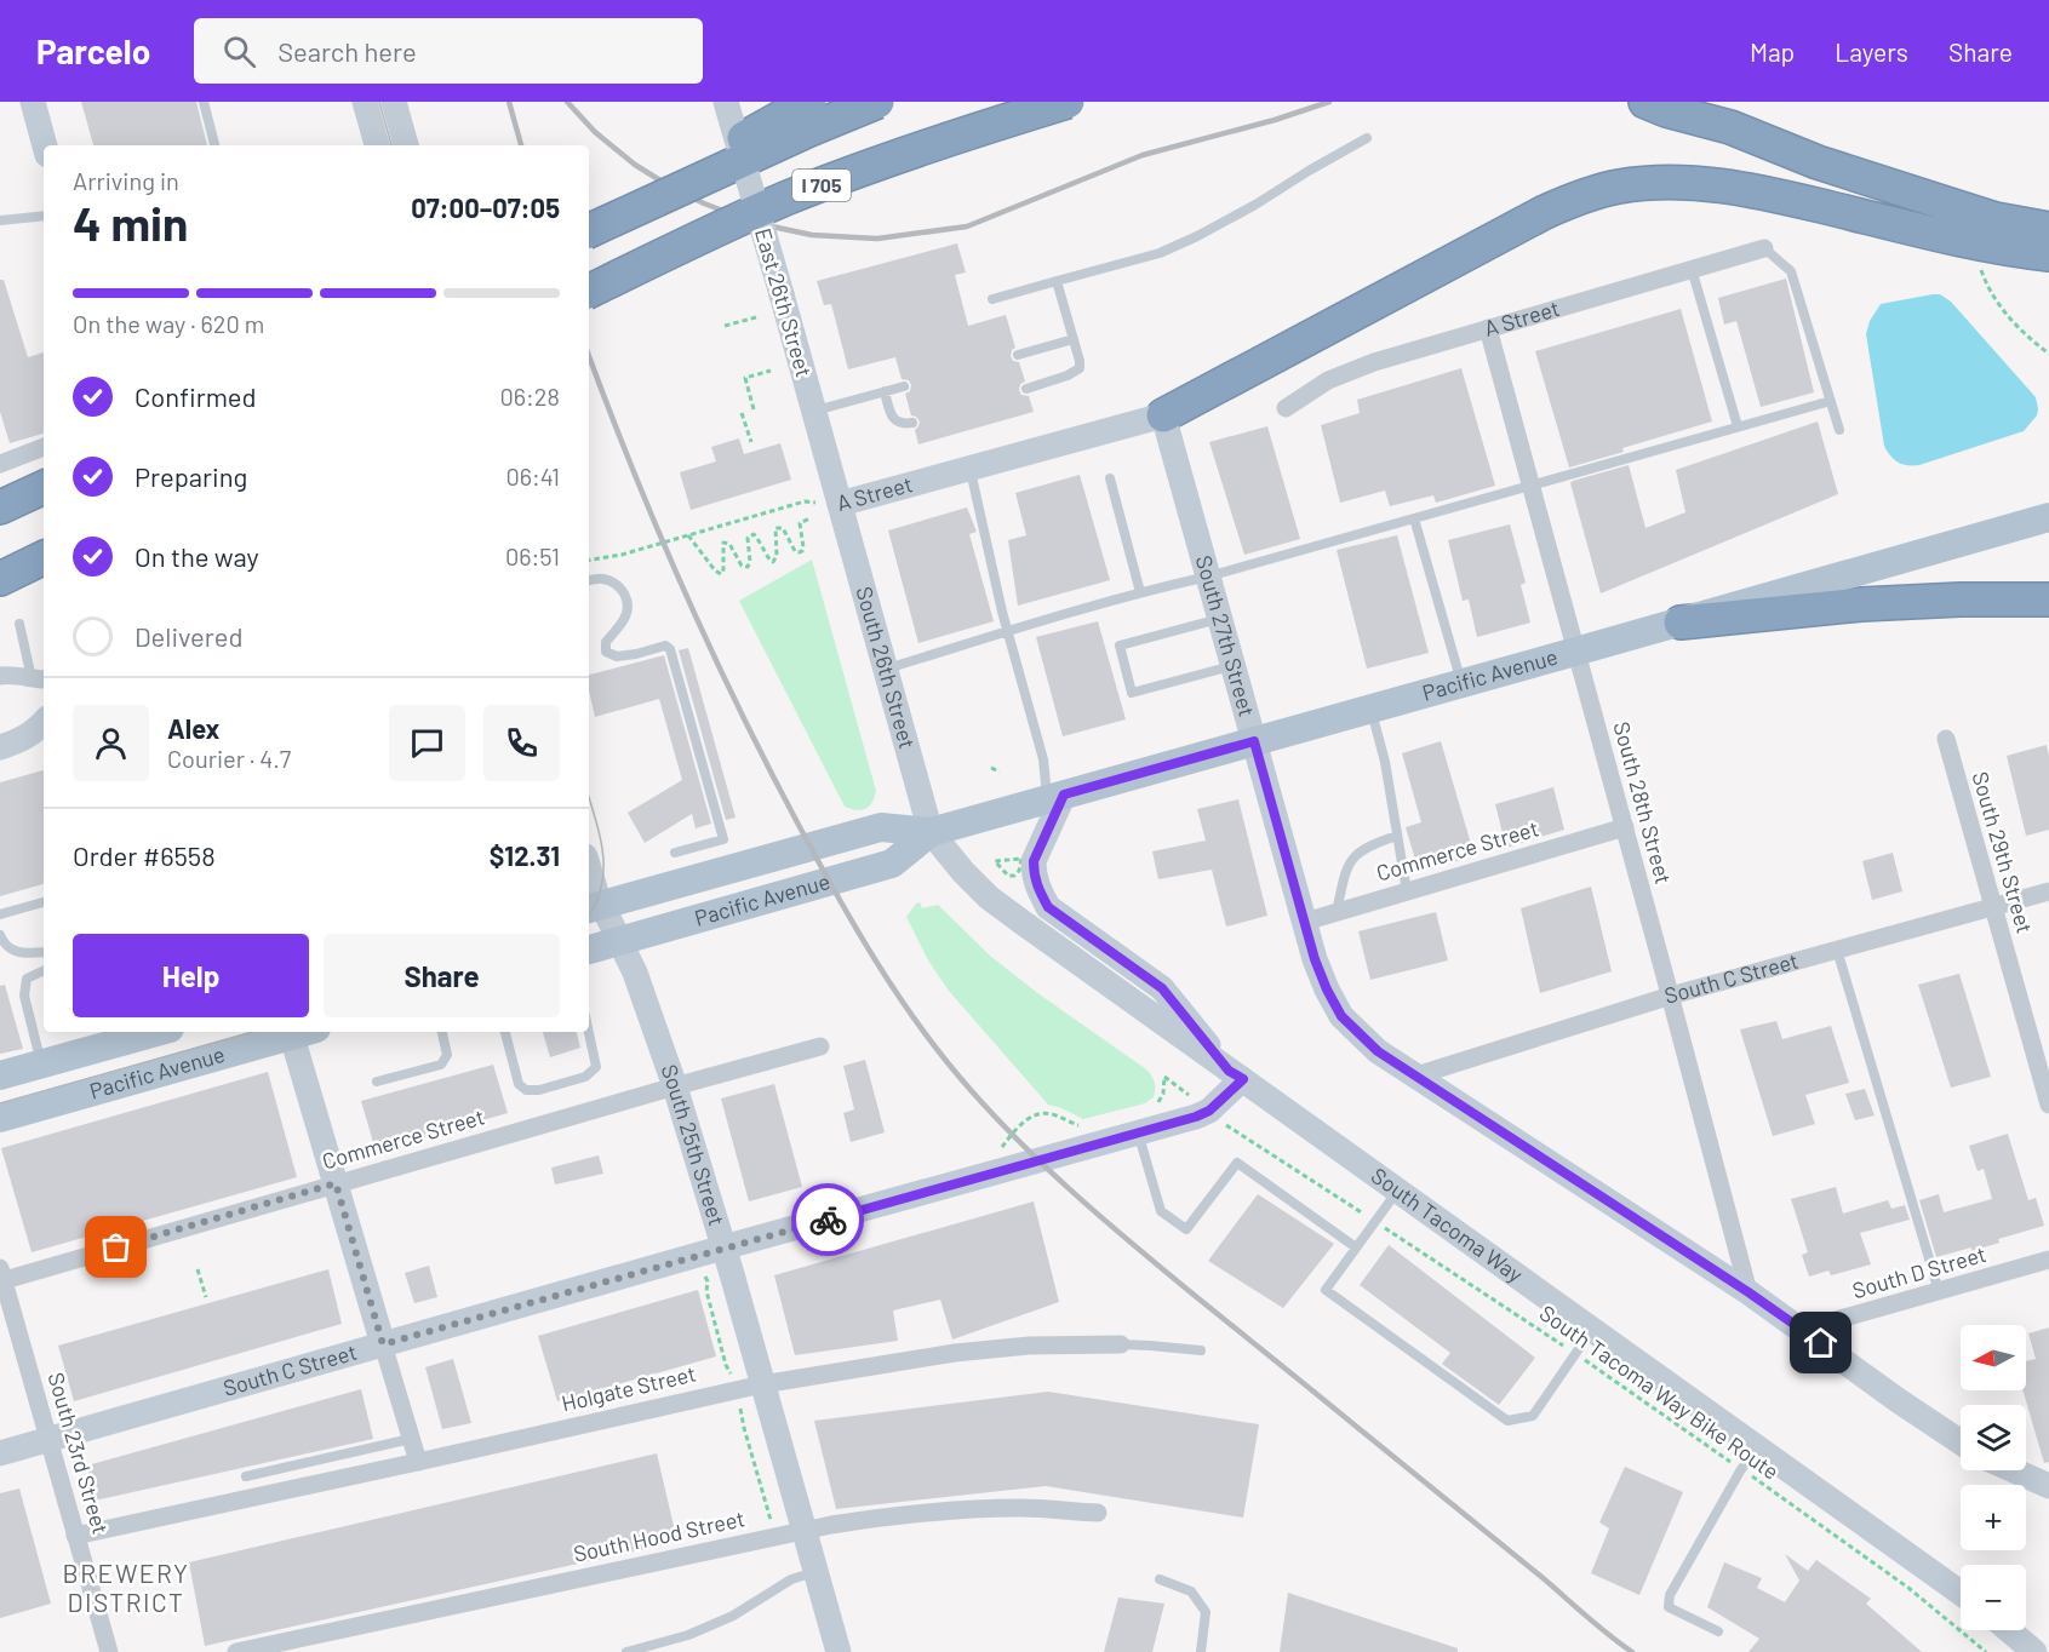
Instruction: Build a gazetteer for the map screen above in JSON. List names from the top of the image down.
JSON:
{
  "streets": {
    "highway": ["I 705"],
    "main road": ["Pacific Avenue"],
    "street": [
      "East 26th Street",
      "A Street",
      "South 27th Street",
      "South 26th Street",
      "South 28th Street",
      "Commerce Street",
      "South 29th Street",
      "South C Street",
      "South 25th Street",
      "South Tacoma Way",
      "South D Street",
      "Holgate Street",
      "South 23rd Street",
      "South Hood Street"
    ],
    "path": ["South Tacoma Way Bike Route"]
  },
  "crossings": [
    ["East 26th Street", "A Street"],
    ["East 26th Street", "South 26th Street"],
    ["A Street", "South 27th Street"],
    ["A Street", "South 26th Street"],
    ["A Street", "South 28th Street"],
    ["South 27th Street", "Pacific Avenue"],
    ["South 27th Street", "South 28th Street"],
    ["South 27th Street", "Commerce Street"],
    ["South 27th Street", "South C Street"],
    ["South 27th Street", "South D Street"],
    ["South 26th Street", "Pacific Avenue"],
    ["South 26th Street", "South Tacoma Way"],
    ["Pacific Avenue", "South 28th Street"],
    ["Pacific Avenue", "South 25th Street"],
    ["Pacific Avenue", "South Tacoma Way"],
    ["South 28th Street", "Commerce Street"],
    ["South 28th Street", "South C Street"],
    ["Commerce Street", "South 25th Street"],
    ["Commerce Street", "South 23rd Street"],
    ["South 29th Street", "South C Street"],
    ["South C Street", "South 25th Street"],
    ["South C Street", "South Tacoma Way"],
    ["South C Street", "South 23rd Street"],
    ["South 25th Street", "Holgate Street"],
    ["South 25th Street", "South Hood Street"],
    ["Holgate Street", "South 23rd Street"]
  ],
  "districts": ["BREWERY DISTRICT"],
  "north": "left",
  "page": {
    "header": "Parcelo",
    "search": "Search here",
    "nav": ["Map", "Layers", "Share"],
    "heading": ["4 min", "Arriving in", "07:00–07:05"],
    "panel": [
      "Alex",
      "Courier · 4.7",
      "Order #6558",
      "$12.31"
    ],
    "bar": "On the way · 620 m",
    "list": [
      ["Confirmed", "06:28"],
      ["Preparing", "06:41"],
      ["On the way", "06:51"],
      "Delivered"
    ],
    "buttons": ["Help", "Share"],
    "map_buttons": ["+", "−"]
  }
}
